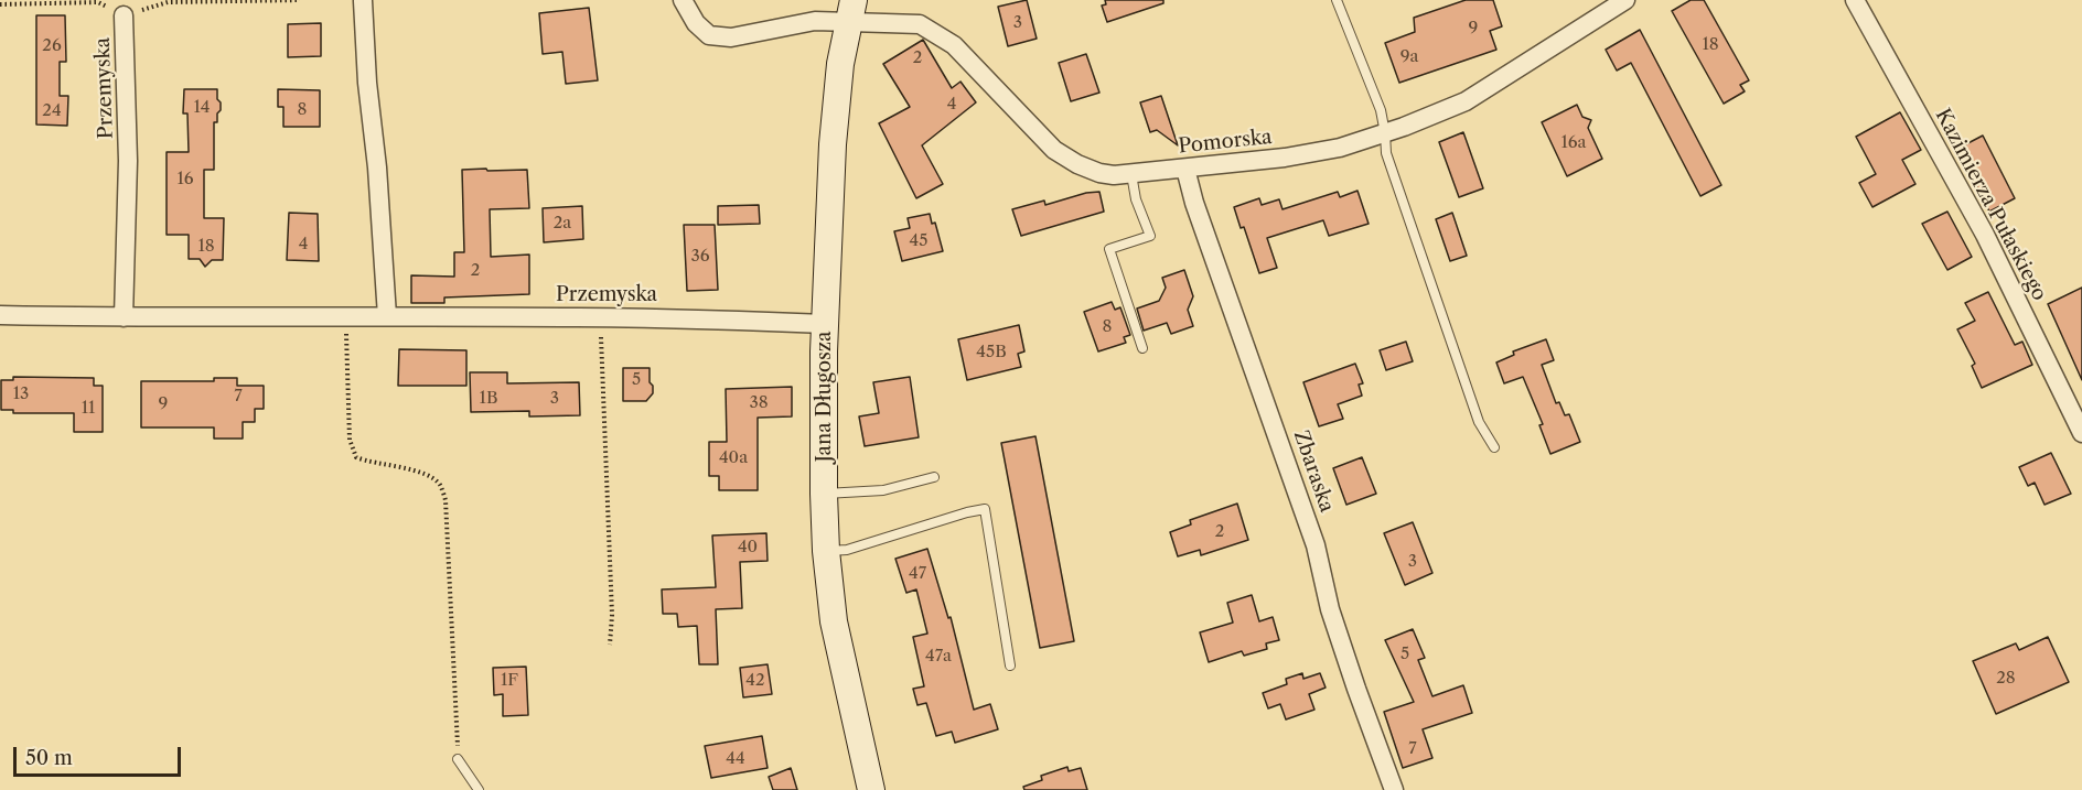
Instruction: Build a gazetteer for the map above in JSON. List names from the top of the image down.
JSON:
{
  "streets": {
    "street": [
      "Przemyska",
      "Pomorska",
      "Kazimierza Pułaskiego",
      "Jana Długosza",
      "Zbaraska"
    ]
  },
  "crossings": [
    ["Przemyska", "Jana Długosza"],
    ["Pomorska", "Jana Długosza"],
    ["Pomorska", "Zbaraska"]
  ],
  "house_numbers": [
    "3",
    "9",
    "18",
    "26",
    "9a",
    "2",
    "4",
    "14",
    "8",
    "24",
    "16a",
    "16",
    "2a",
    "45",
    "4",
    "18",
    "36",
    "2",
    "8",
    "45B",
    "5",
    "13",
    "7",
    "1B",
    "3",
    "38",
    "9",
    "11",
    "40a",
    "2",
    "40",
    "3",
    "47",
    "5",
    "47a",
    "28",
    "1F",
    "42",
    "7",
    "44"
  ],
  "scale_bar": "50 m"
}
